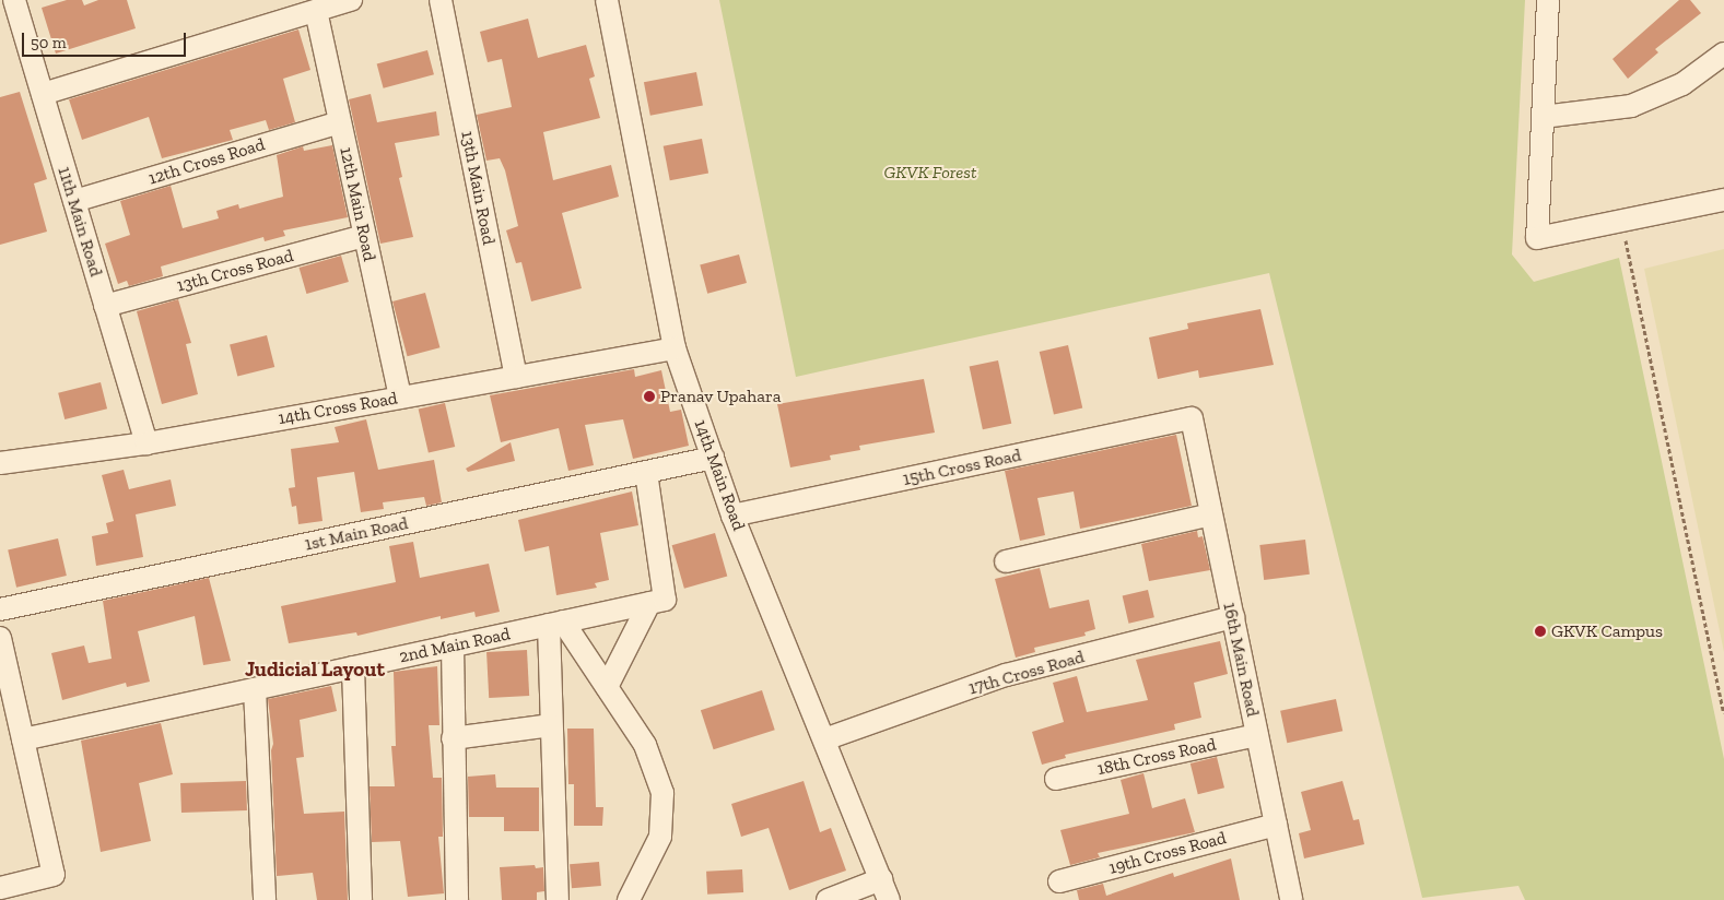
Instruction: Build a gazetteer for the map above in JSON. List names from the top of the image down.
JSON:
{
  "streets": {
    "street": [
      "12th Cross Road",
      "13th Main Road",
      "12th Main Road",
      "11th Main Road",
      "13th Cross Road",
      "14th Cross Road",
      "15th Cross Road",
      "14th Main Road",
      "1st Main Road",
      "2nd Main Road",
      "16th Main Road",
      "17th Cross Road",
      "18th Cross Road",
      "19th Cross Road"
    ]
  },
  "crossings": [
    ["12th Cross Road", "12th Main Road"],
    ["12th Cross Road", "11th Main Road"],
    ["13th Main Road", "14th Cross Road"],
    ["12th Main Road", "13th Cross Road"],
    ["12th Main Road", "14th Cross Road"],
    ["11th Main Road", "13th Cross Road"],
    ["11th Main Road", "14th Cross Road"],
    ["14th Cross Road", "14th Main Road"],
    ["15th Cross Road", "14th Main Road"],
    ["15th Cross Road", "16th Main Road"],
    ["14th Main Road", "1st Main Road"],
    ["14th Main Road", "17th Cross Road"],
    ["16th Main Road", "17th Cross Road"],
    ["16th Main Road", "18th Cross Road"],
    ["16th Main Road", "19th Cross Road"]
  ],
  "districts": ["Judicial Layout"],
  "parks": ["GKVK Forest"],
  "places": ["Pranav Upahara", "GKVK Campus"],
  "scale_bar": "50 m"
}
